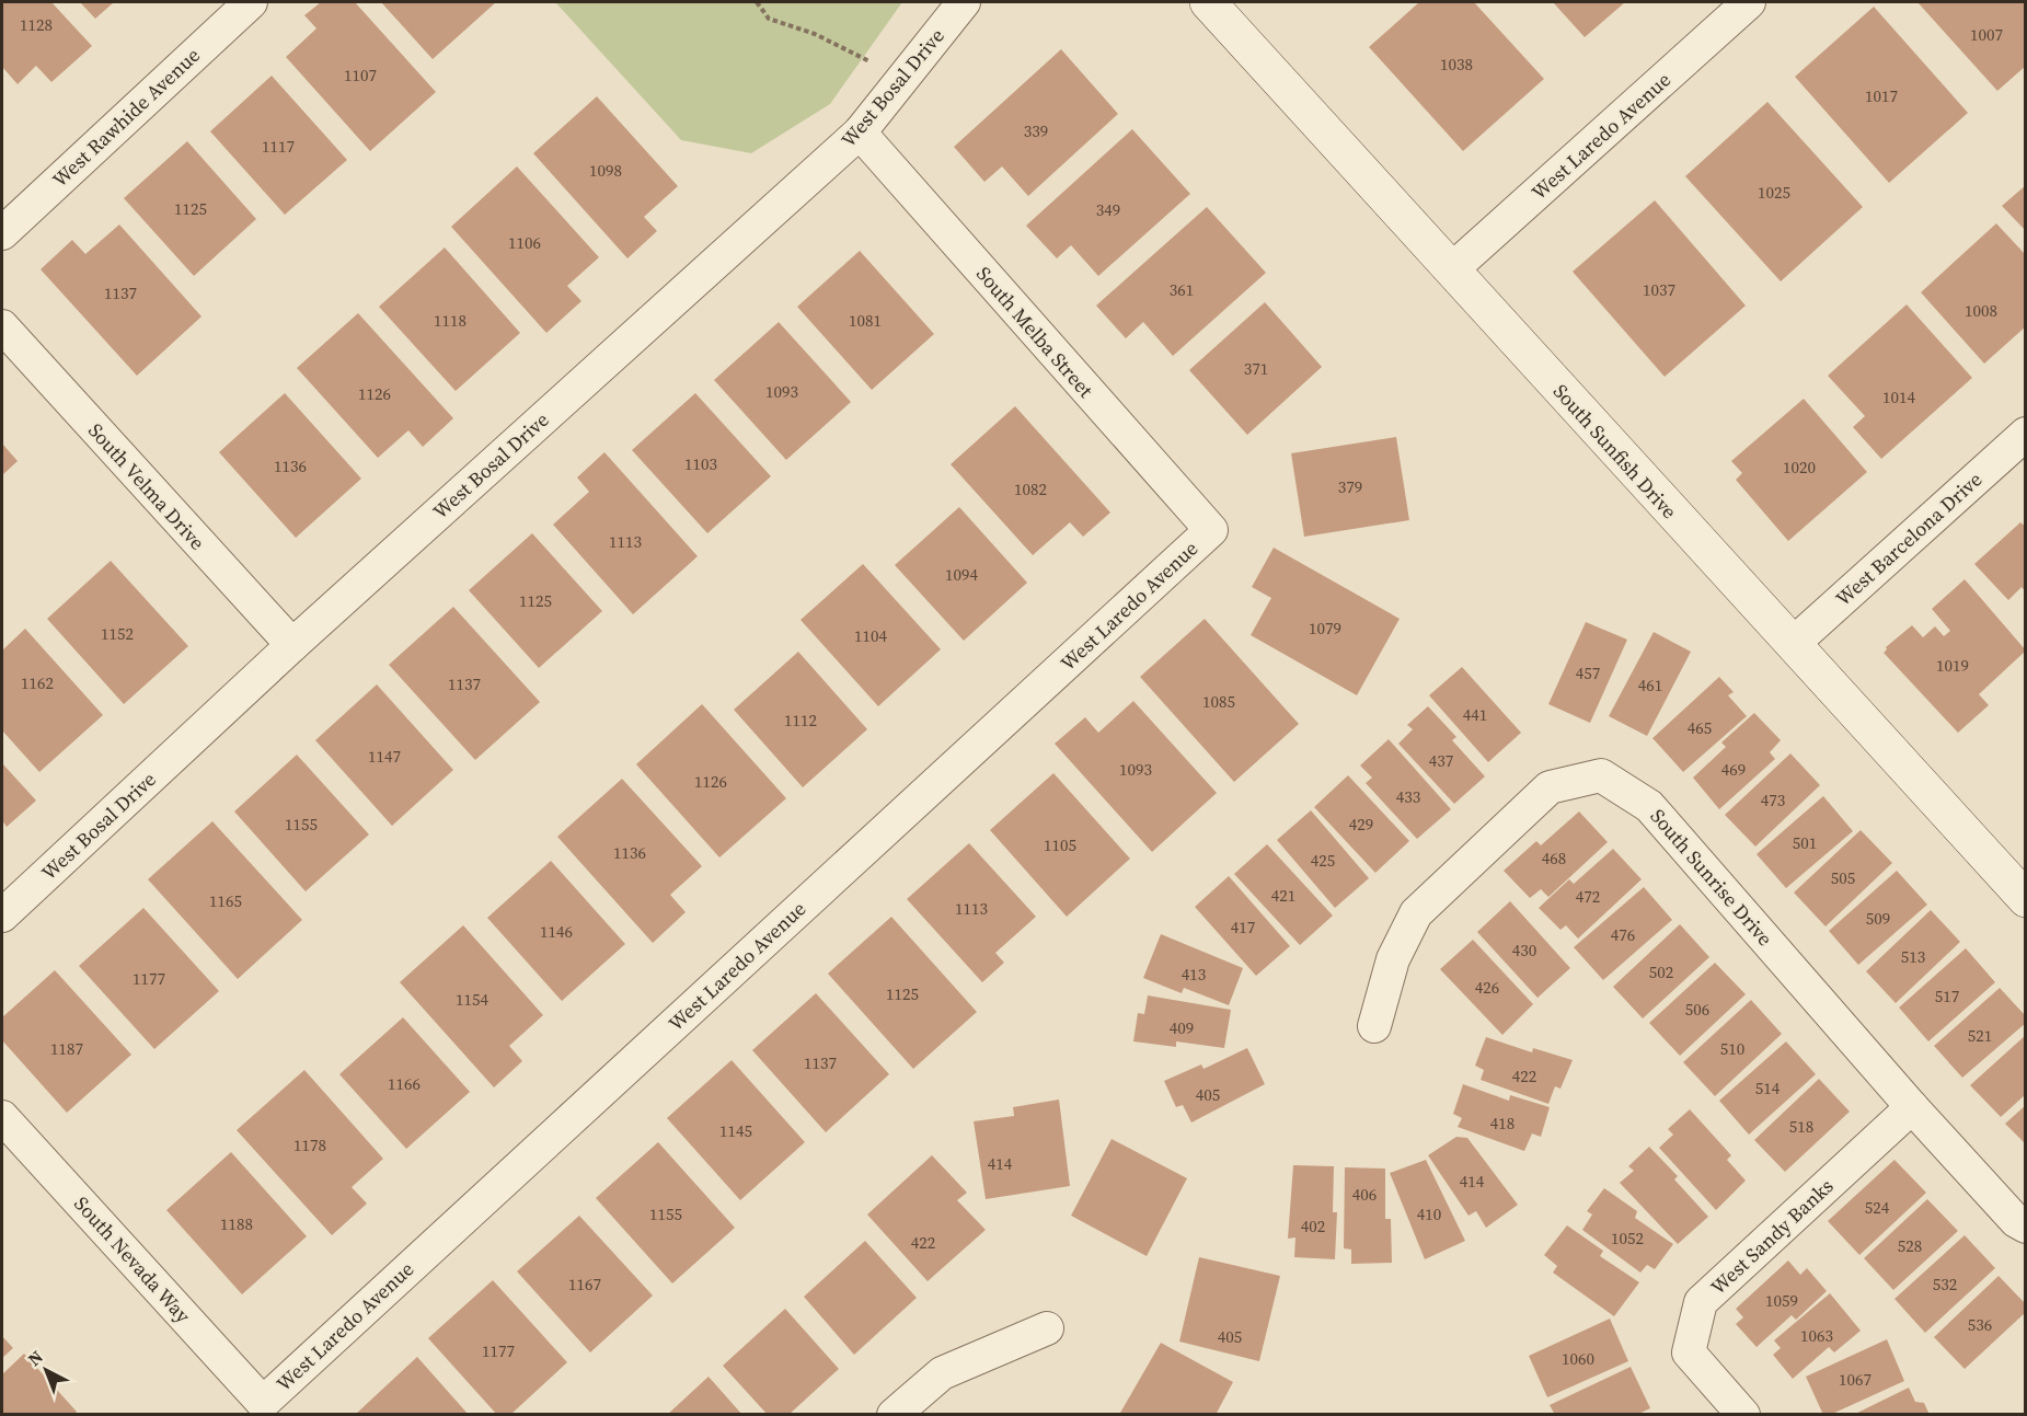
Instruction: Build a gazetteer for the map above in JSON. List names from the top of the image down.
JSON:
{
  "streets": {
    "street": [
      "West Bosal Drive",
      "West Rawhide Avenue",
      "West Laredo Avenue",
      "South Melba Street",
      "South Sunfish Drive",
      "South Velma Drive",
      "West Barcelona Drive",
      "South Sunrise Drive",
      "West Sandy Banks",
      "South Nevada Way"
    ]
  },
  "crossings": [
    ["West Bosal Drive", "South Melba Street"],
    ["West Bosal Drive", "South Velma Drive"],
    ["West Laredo Avenue", "South Melba Street"],
    ["West Laredo Avenue", "South Sunfish Drive"],
    ["West Laredo Avenue", "South Nevada Way"],
    ["South Sunfish Drive", "West Barcelona Drive"],
    ["South Sunrise Drive", "West Sandy Banks"]
  ],
  "house_numbers": [
    "1128",
    "1007",
    "1038",
    "1107",
    "1017",
    "339",
    "1117",
    "1098",
    "1025",
    "1125",
    "349",
    "1106",
    "361",
    "1037",
    "1137",
    "1008",
    "1118",
    "1081",
    "371",
    "1093",
    "1126",
    "1014",
    "1103",
    "1136",
    "1020",
    "379",
    "1082",
    "1113",
    "1094",
    "1125",
    "1079",
    "1152",
    "1104",
    "1019",
    "457",
    "1162",
    "1137",
    "461",
    "1085",
    "441",
    "1112",
    "465",
    "1147",
    "437",
    "1093",
    "469",
    "1126",
    "433",
    "473",
    "1155",
    "429",
    "501",
    "1105",
    "1136",
    "468",
    "425",
    "505",
    "421",
    "472",
    "1165",
    "1113",
    "509",
    "417",
    "1146",
    "476",
    "430",
    "513",
    "502",
    "413",
    "1177",
    "426",
    "1125",
    "517",
    "1154",
    "506",
    "409",
    "521",
    "1187",
    "510",
    "1137",
    "422",
    "1166",
    "514",
    "405",
    "418",
    "518",
    "1145",
    "1178",
    "414",
    "414",
    "406",
    "524",
    "1155",
    "410",
    "1188",
    "402",
    "1052",
    "422",
    "528",
    "1167",
    "532",
    "1059",
    "536",
    "1063",
    "405",
    "1177",
    "1060",
    "1067"
  ],
  "north": "top left"
}
